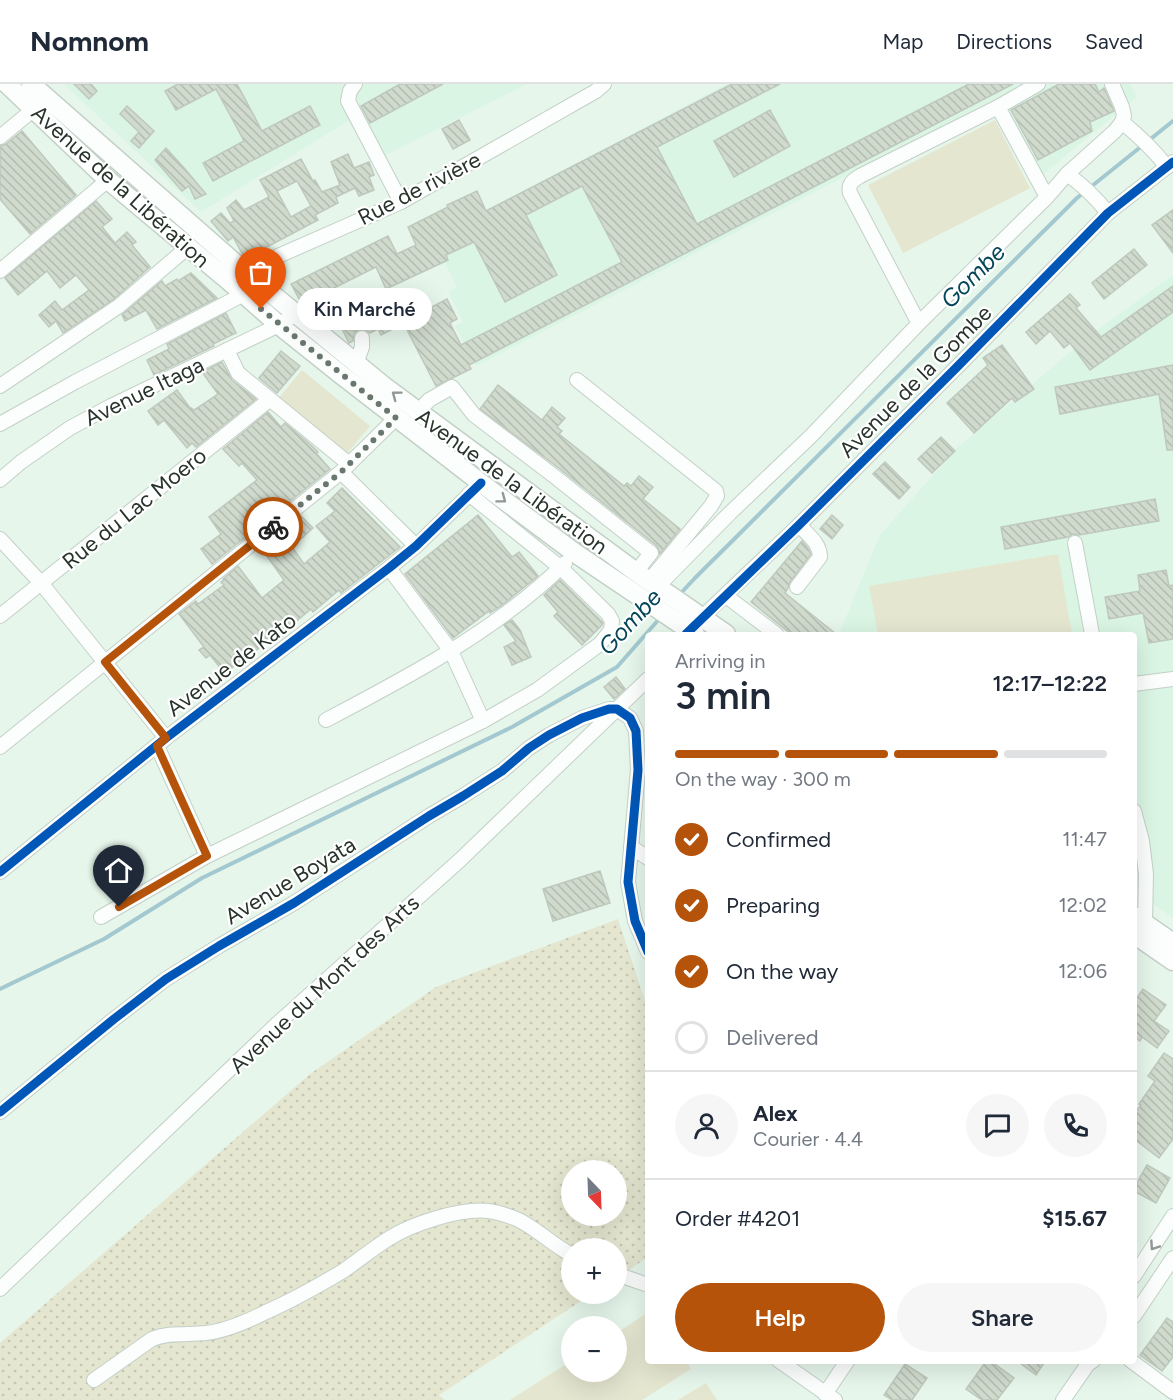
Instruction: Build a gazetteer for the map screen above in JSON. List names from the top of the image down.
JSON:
{
  "streets": {
    "main road": ["Avenue de la Libération"],
    "street": [
      "Rue de rivière",
      "Avenue de la Gombe",
      "Avenue Itaga",
      "Rue du Lac Moero",
      "Avenue de Kato",
      "Avenue Boyata",
      "Avenue du Mont des Arts"
    ]
  },
  "crossings": [
    ["Avenue de la Libération", "Rue de rivière"],
    ["Avenue de la Libération", "Avenue de la Gombe"],
    ["Avenue de la Libération", "Avenue Itaga"],
    ["Avenue de la Libération", "Avenue de Kato"],
    ["Avenue Boyata", "Avenue du Mont des Arts"]
  ],
  "water": ["Gombe"],
  "places": ["Kin Marché"],
  "north": "bottom right",
  "page": {
    "header": "Nomnom",
    "nav": ["Map", "Directions", "Saved"],
    "bubble": "Kin Marché",
    "heading": ["3 min", "Arriving in", "12:17–12:22"],
    "panel": [
      "Alex",
      "Courier · 4.4",
      "Order #4201",
      "$15.67"
    ],
    "bar": "On the way · 300 m",
    "list": [
      ["Confirmed", "11:47"],
      ["Preparing", "12:02"],
      ["On the way", "12:06"],
      "Delivered"
    ],
    "map_buttons": ["+", "−"],
    "buttons": ["Help", "Share"]
  }
}
